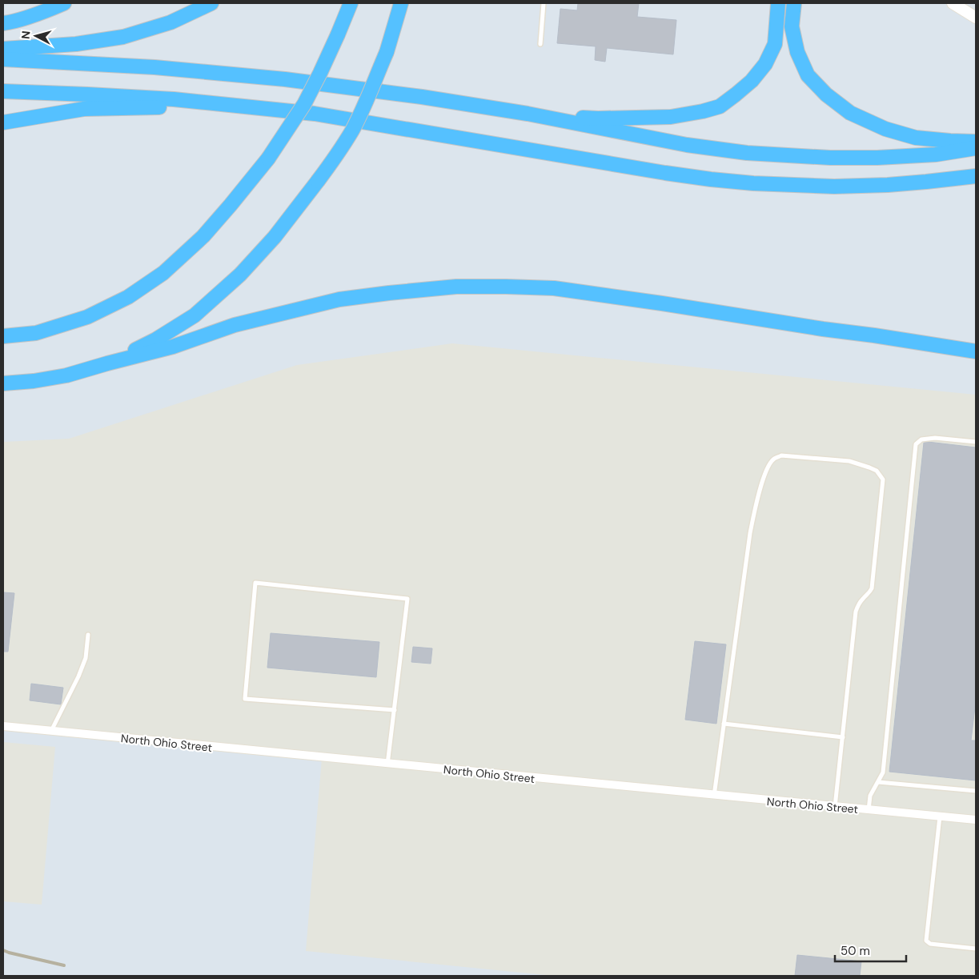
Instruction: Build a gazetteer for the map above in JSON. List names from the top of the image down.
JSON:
{
  "streets": {
    "street": ["North Ohio Street"]
  },
  "scale_bar": "50 m",
  "north": "left"
}
